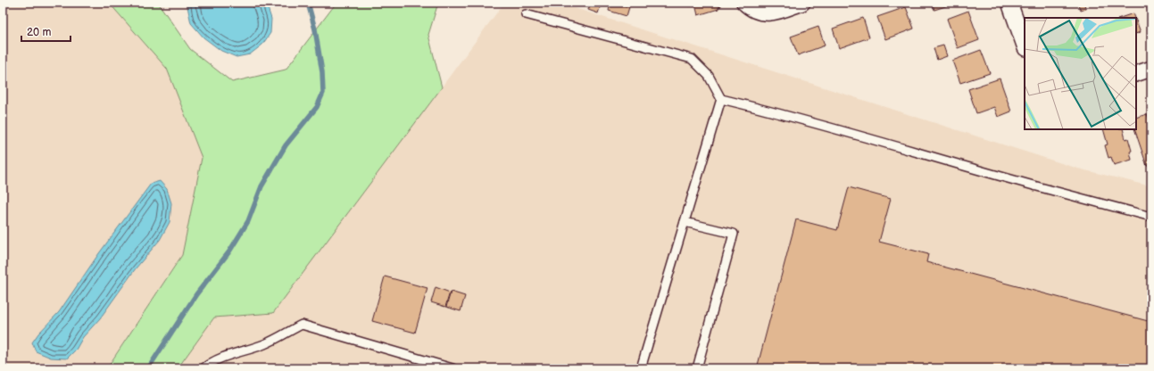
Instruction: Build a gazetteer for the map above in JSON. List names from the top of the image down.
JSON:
{
  "scale_bar": "20 m"
}
